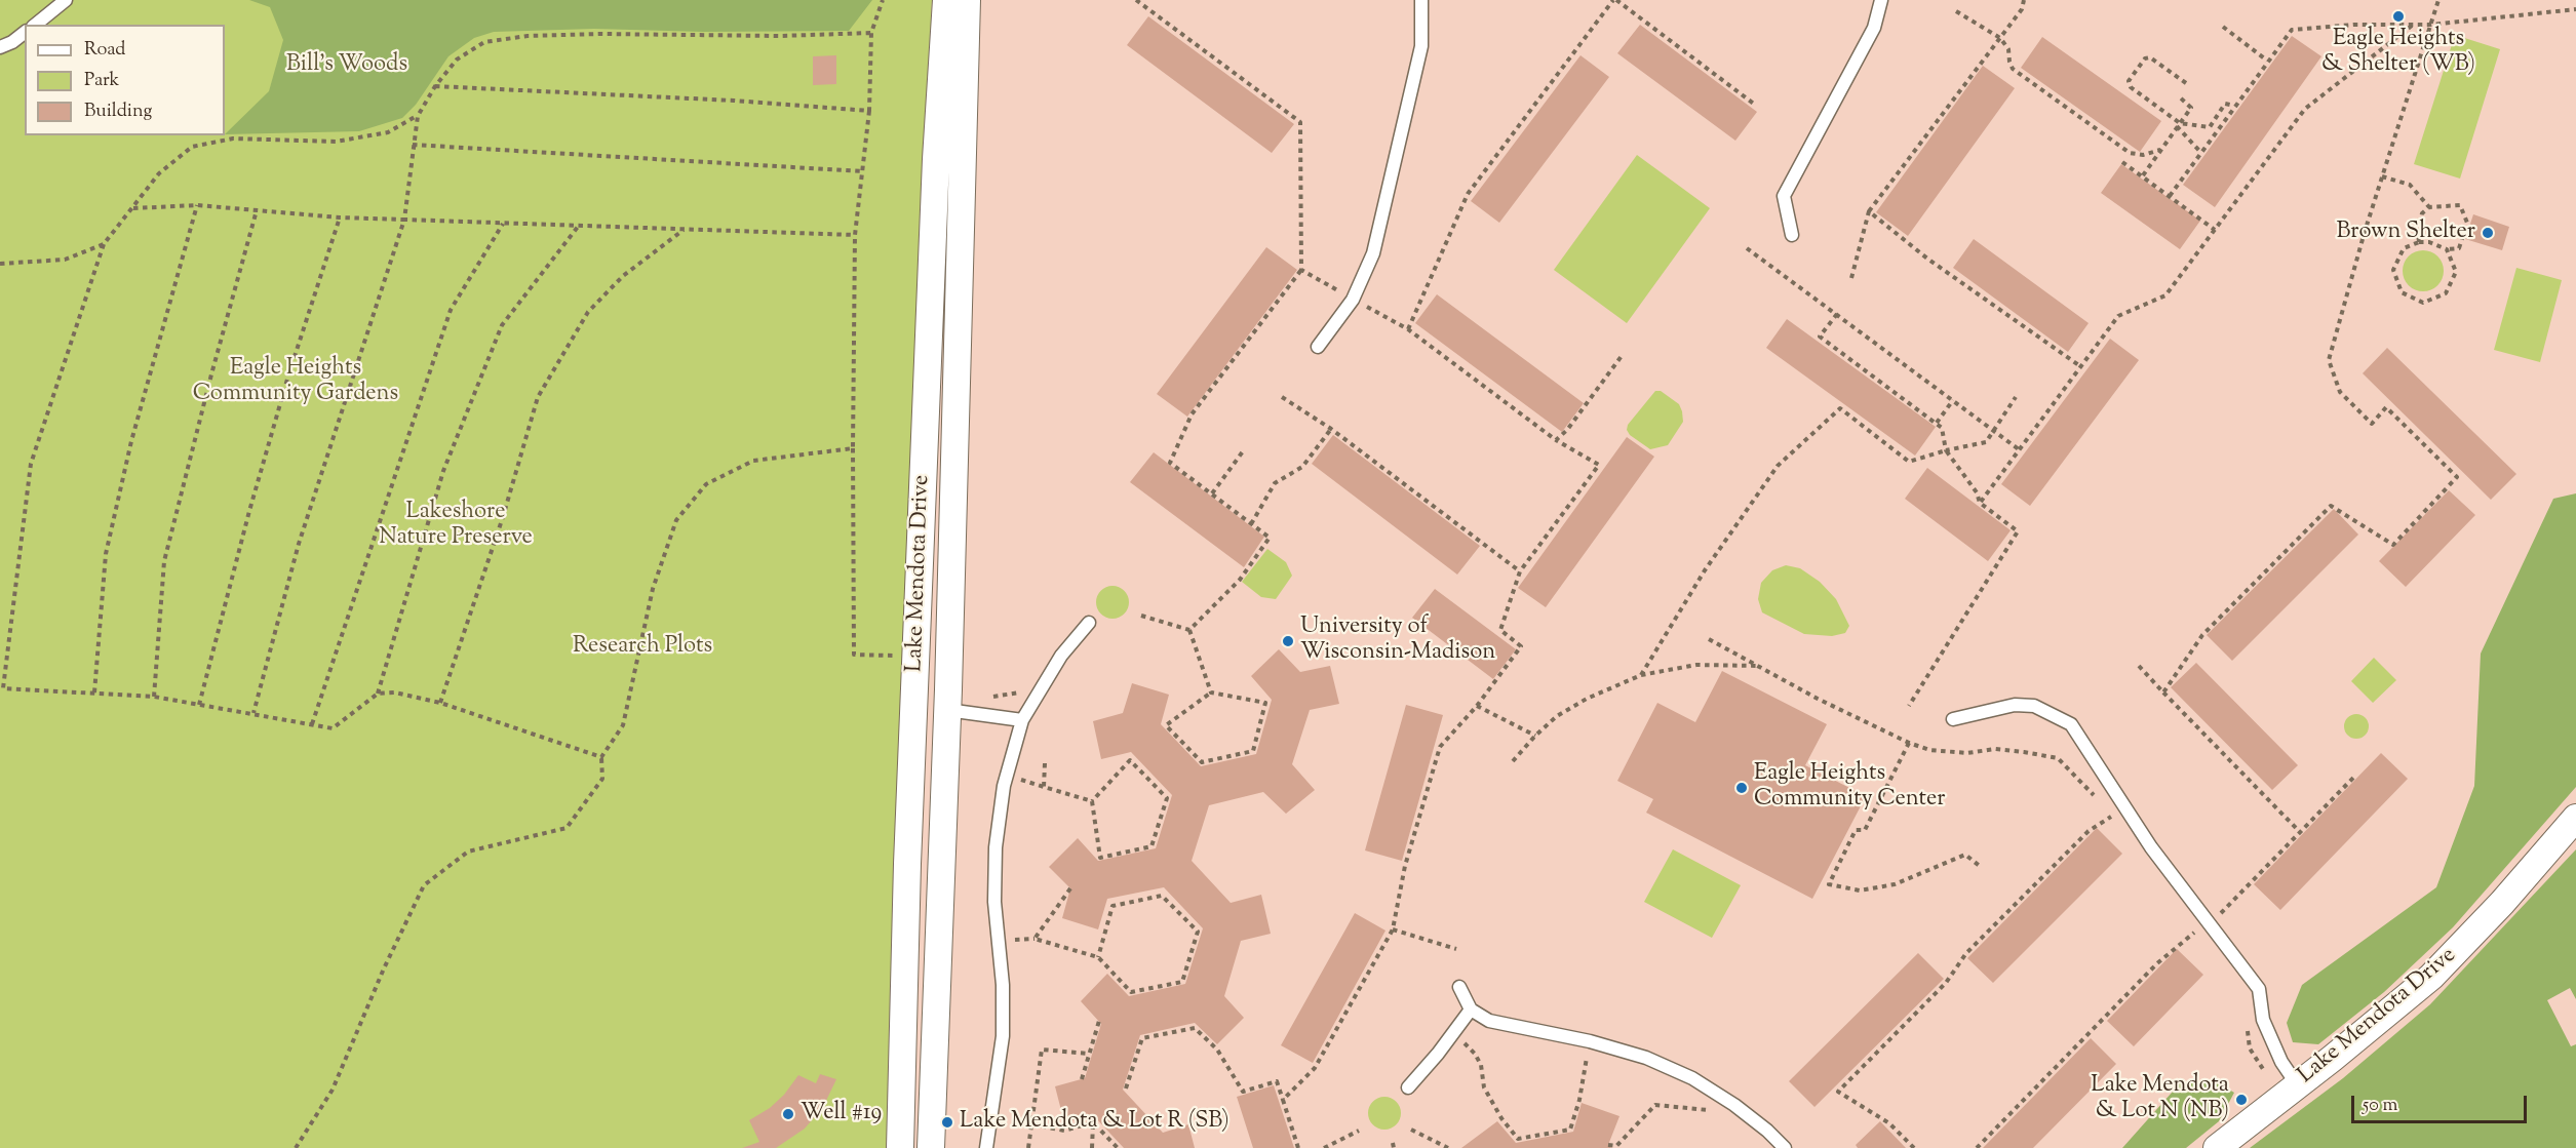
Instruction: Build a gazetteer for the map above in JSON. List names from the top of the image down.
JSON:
{
  "streets": {
    "street": ["Lake Mendota Drive"]
  },
  "parks": [
    "Bill's Woods",
    "Eagle Heights Community Gardens",
    "Lakeshore Nature Preserve",
    "Research Plots"
  ],
  "places": [
    "Eagle Heights & Shelter (WB)",
    "Brown Shelter",
    "University of Wisconsin-Madison",
    "Eagle Heights Community Center",
    "Lake Mendota & Lot N (NB)",
    "Well #19",
    "Lake Mendota & Lot R (SB)"
  ],
  "legend": ["Road", "Park", "Building"],
  "scale_bar": "50 m"
}
